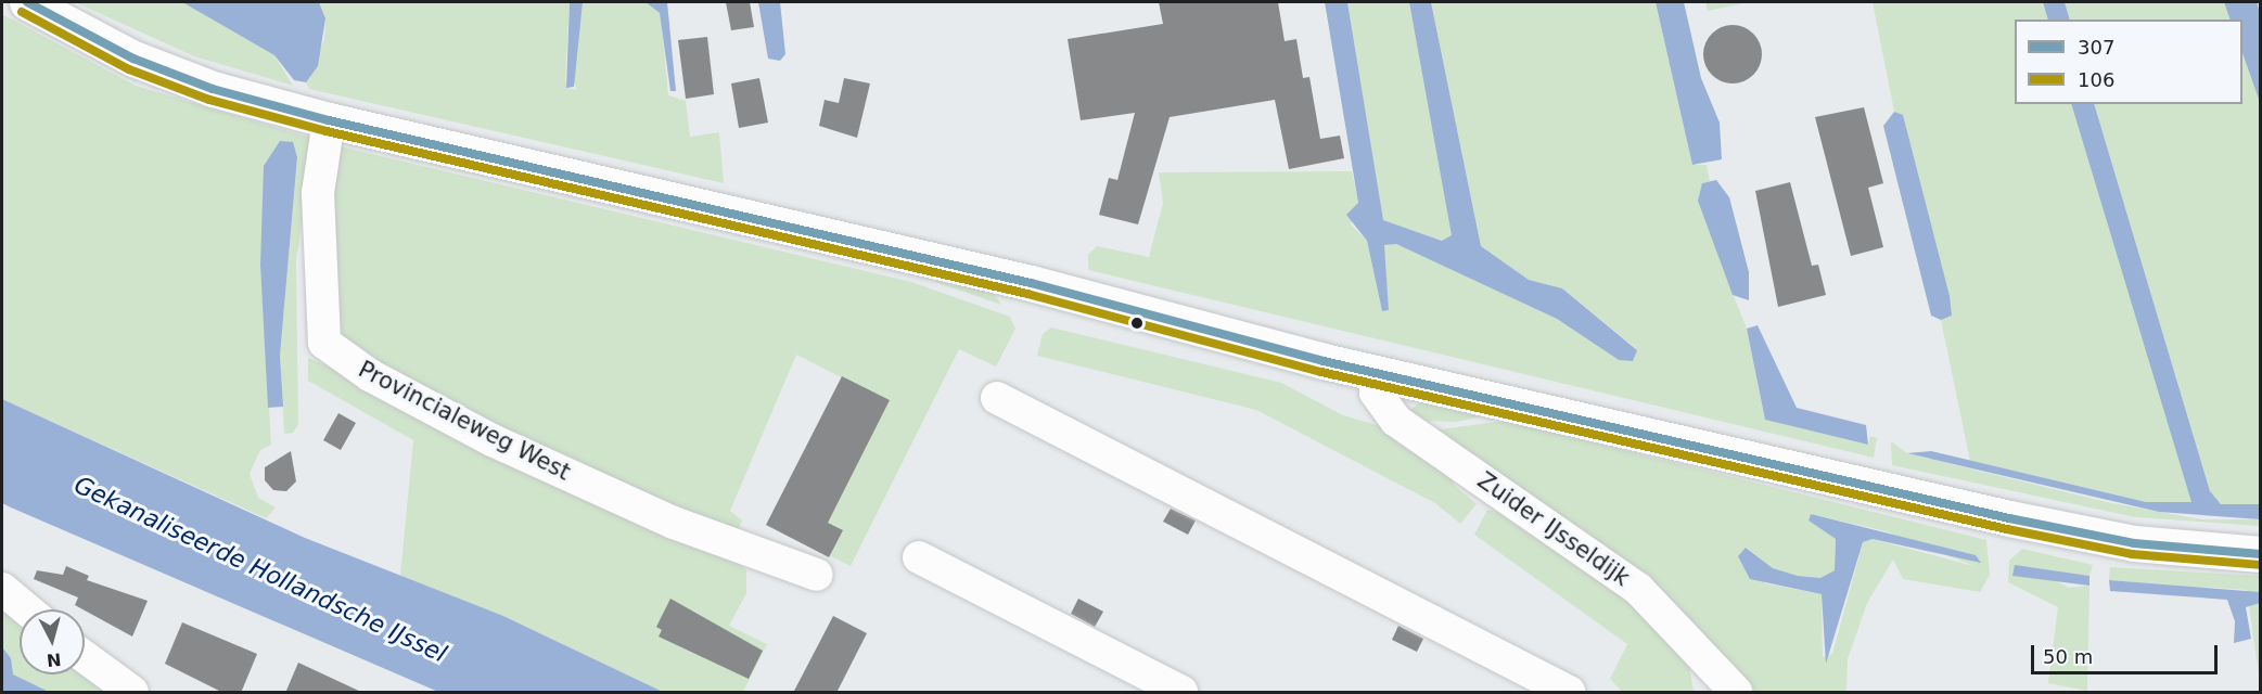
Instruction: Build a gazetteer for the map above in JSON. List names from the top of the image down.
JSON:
{
  "streets": {
    "street": ["Provincialeweg West", "Zuider IJsseldijk"]
  },
  "water": ["Gekanaliseerde Hollandsche IJssel"],
  "lines": ["transit line 307", "transit line 106"],
  "legend": ["307", "106"],
  "scale_bar": "50 m",
  "north": "bottom"
}
